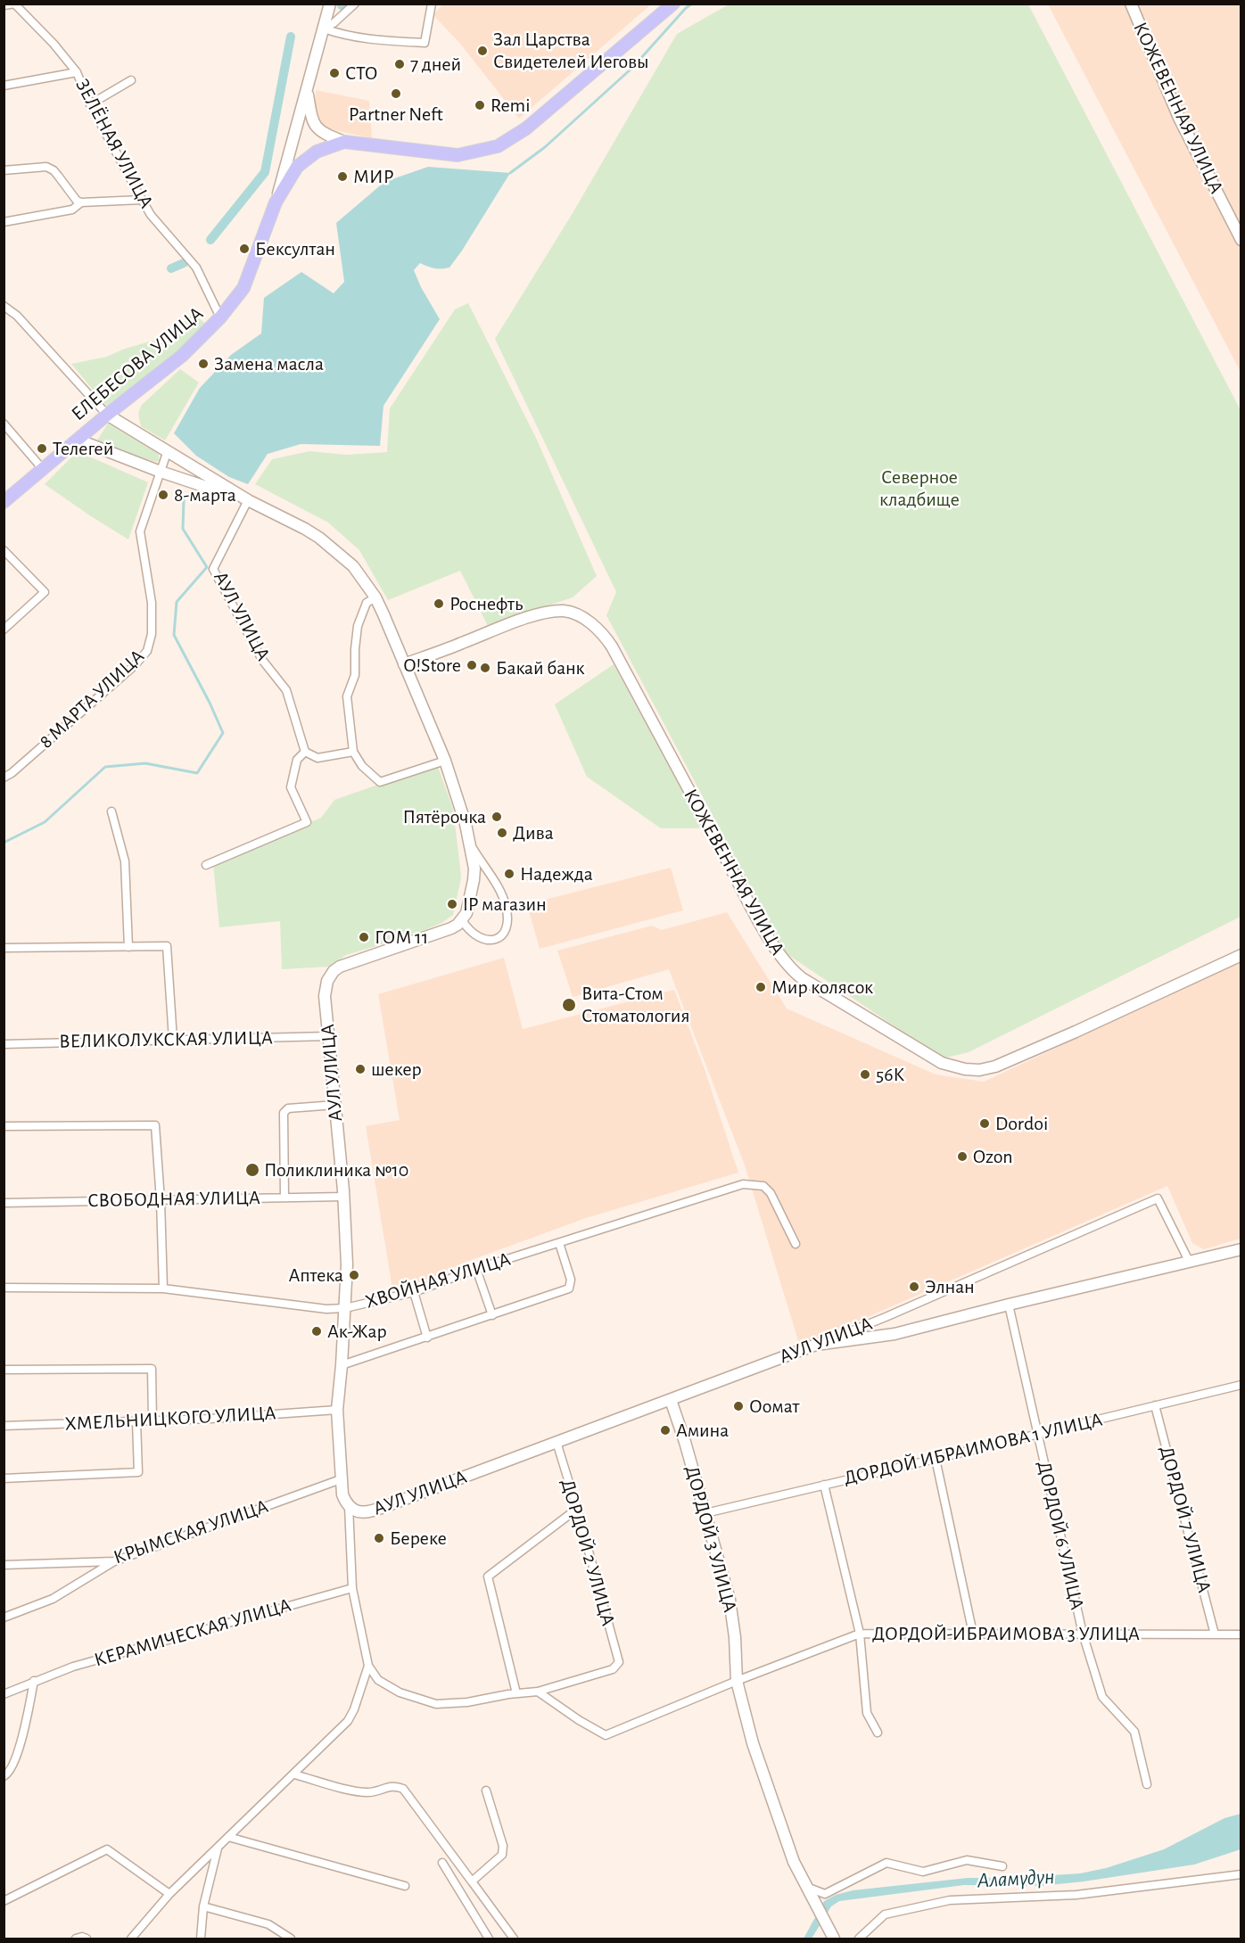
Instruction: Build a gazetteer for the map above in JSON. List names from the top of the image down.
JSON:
{
  "streets": {
    "main road": [
      "КОЖЕВЕННАЯ УЛИЦА",
      "ЕЛЕБЕСОВА УЛИЦА",
      "АУЛ УЛИЦА",
      "ДОРДОЙ 3 УЛИЦА"
    ],
    "street": [
      "ЗЕЛЁНАЯ УЛИЦА",
      "8 МАРТА УЛИЦА",
      "ВЕЛИКОЛУКСКАЯ УЛИЦА",
      "СВОБОДНАЯ УЛИЦА",
      "ХВОЙНАЯ УЛИЦА",
      "ХМЕЛЬНИЦКОГО УЛИЦА",
      "ДОРДОЙ ИБРАИМОВА 1 УЛИЦА",
      "ДОРДОЙ 7 УЛИЦА",
      "КРЫМСКАЯ УЛИЦА",
      "ДОРДОЙ 6 УЛИЦА",
      "ДОРДОЙ 2 УЛИЦА",
      "КЕРАМИЧЕСКАЯ УЛИЦА",
      "ДОРДОЙ-ИБРАИМОВА 3 УЛИЦА"
    ]
  },
  "crossings": [
    ["ЗЕЛЁНАЯ УЛИЦА", "ЕЛЕБЕСОВА УЛИЦА"],
    ["АУЛ УЛИЦА", "ВЕЛИКОЛУКСКАЯ УЛИЦА"],
    ["АУЛ УЛИЦА", "СВОБОДНАЯ УЛИЦА"],
    ["АУЛ УЛИЦА", "ХВОЙНАЯ УЛИЦА"],
    ["АУЛ УЛИЦА", "ХМЕЛЬНИЦКОГО УЛИЦА"],
    ["АУЛ УЛИЦА", "КРЫМСКАЯ УЛИЦА"],
    ["АУЛ УЛИЦА", "ДОРДОЙ 3 УЛИЦА"],
    ["АУЛ УЛИЦА", "ДОРДОЙ 2 УЛИЦА"],
    ["ДОРДОЙ ИБРАИМОВА 1 УЛИЦА", "ДОРДОЙ 7 УЛИЦА"],
    ["ДОРДОЙ ИБРАИМОВА 1 УЛИЦА", "ДОРДОЙ 6 УЛИЦА"],
    ["ДОРДОЙ ИБРАИМОВА 1 УЛИЦА", "ДОРДОЙ 3 УЛИЦА"],
    ["ДОРДОЙ 7 УЛИЦА", "ДОРДОЙ-ИБРАИМОВА 3 УЛИЦА"],
    ["ДОРДОЙ 6 УЛИЦА", "ДОРДОЙ-ИБРАИМОВА 3 УЛИЦА"],
    ["ДОРДОЙ 3 УЛИЦА", "ДОРДОЙ-ИБРАИМОВА 3 УЛИЦА"],
    ["ДОРДОЙ 2 УЛИЦА", "ДОРДОЙ-ИБРАИМОВА 3 УЛИЦА"]
  ],
  "water": ["Аламүдүн"],
  "parks": ["Северное кладбище"],
  "places": [
    "Зал Царства Свидетелей Иеговы",
    "7 дней",
    "СТО",
    "Partner Neft",
    "Remi",
    "МИР",
    "Бексултан",
    "Замена масла",
    "Телегей",
    "8-марта",
    "Роснефть",
    "O!Store",
    "Бакай банк",
    "Пятёрочка",
    "Дива",
    "Надежда",
    "IP магазин",
    "ГОМ 11",
    "Мир колясок",
    "Вита-Стом Стоматология",
    "шекер",
    "56К",
    "Dordoi",
    "Ozon",
    "Поликлиника №10",
    "Аптека",
    "Элнан",
    "Ак-Жар",
    "Оомат",
    "Амина",
    "Береке"
  ]
}
